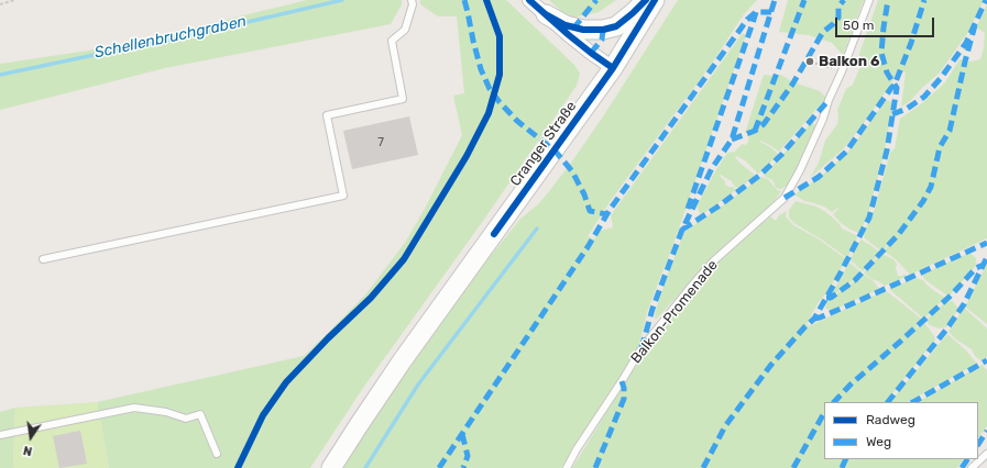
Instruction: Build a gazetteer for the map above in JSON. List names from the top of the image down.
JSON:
{
  "streets": {
    "main road": ["Cranger Straße"],
    "lane": ["Balkon-Promenade"]
  },
  "water": ["Schellenbruchgraben"],
  "places": ["Balkon 6"],
  "house_numbers": ["7"],
  "legend": ["Radweg", "Weg"],
  "scale_bar": "50 m",
  "north": "bottom"
}
